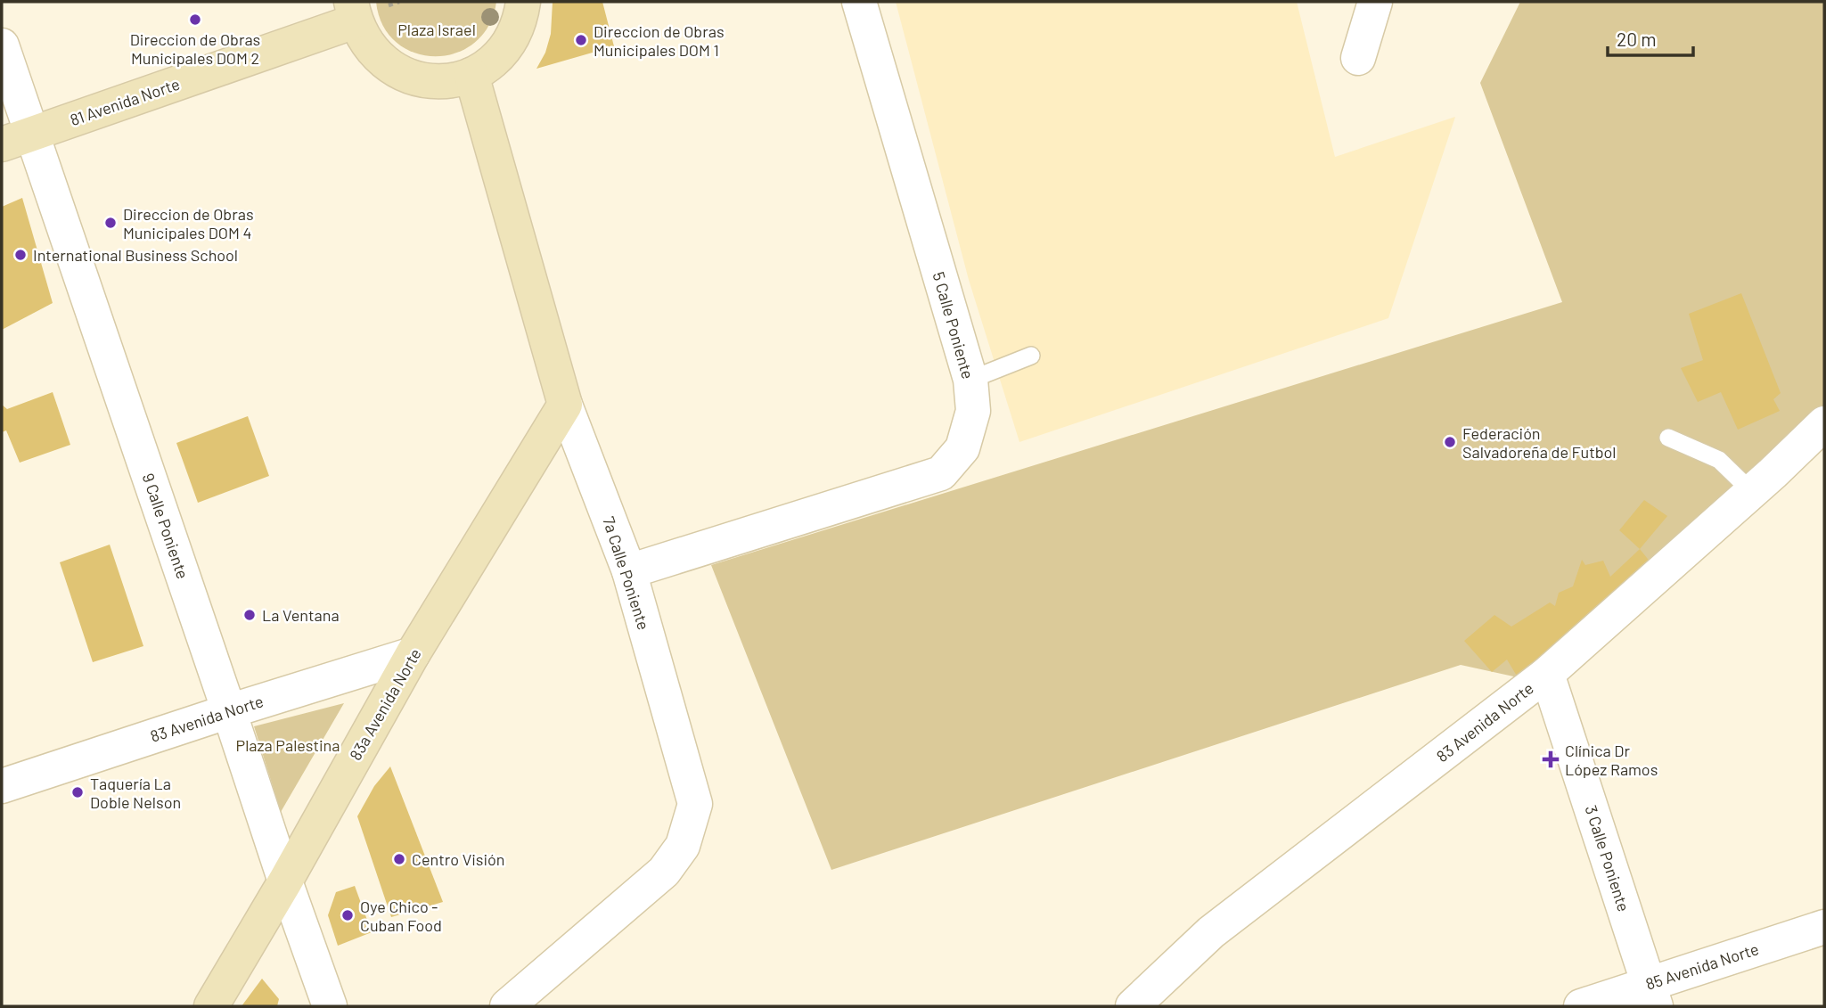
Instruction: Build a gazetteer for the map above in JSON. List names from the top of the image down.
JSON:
{
  "streets": {
    "street": [
      "81 Avenida Norte",
      "5 Calle Poniente",
      "9 Calle Poniente",
      "7a Calle Poniente",
      "83a Avenida Norte",
      "83 Avenida Norte",
      "3 Calle Poniente",
      "85 Avenida Norte"
    ]
  },
  "crossings": [
    ["81 Avenida Norte", "9 Calle Poniente"],
    ["5 Calle Poniente", "7a Calle Poniente"],
    ["9 Calle Poniente", "83a Avenida Norte"],
    ["9 Calle Poniente", "83 Avenida Norte"],
    ["7a Calle Poniente", "83a Avenida Norte"],
    ["83a Avenida Norte", "83 Avenida Norte"],
    ["83 Avenida Norte", "3 Calle Poniente"],
    ["3 Calle Poniente", "85 Avenida Norte"]
  ],
  "parks": ["Plaza Israel", "Plaza Palestina"],
  "places": {
    "other": [
      "Direccion de Obras Municipales DOM 2",
      "Direccion de Obras Municipales DOM 1",
      "Direccion de Obras Municipales DOM 4",
      "International Business School",
      "Federación Salvadoreña de Futbol",
      "La Ventana",
      "Taquería La Doble Nelson",
      "Centro Visión",
      "Oye Chico - Cuban Food"
    ],
    "health": ["Clínica Dr López Ramos"]
  },
  "scale_bar": "20 m"
}
